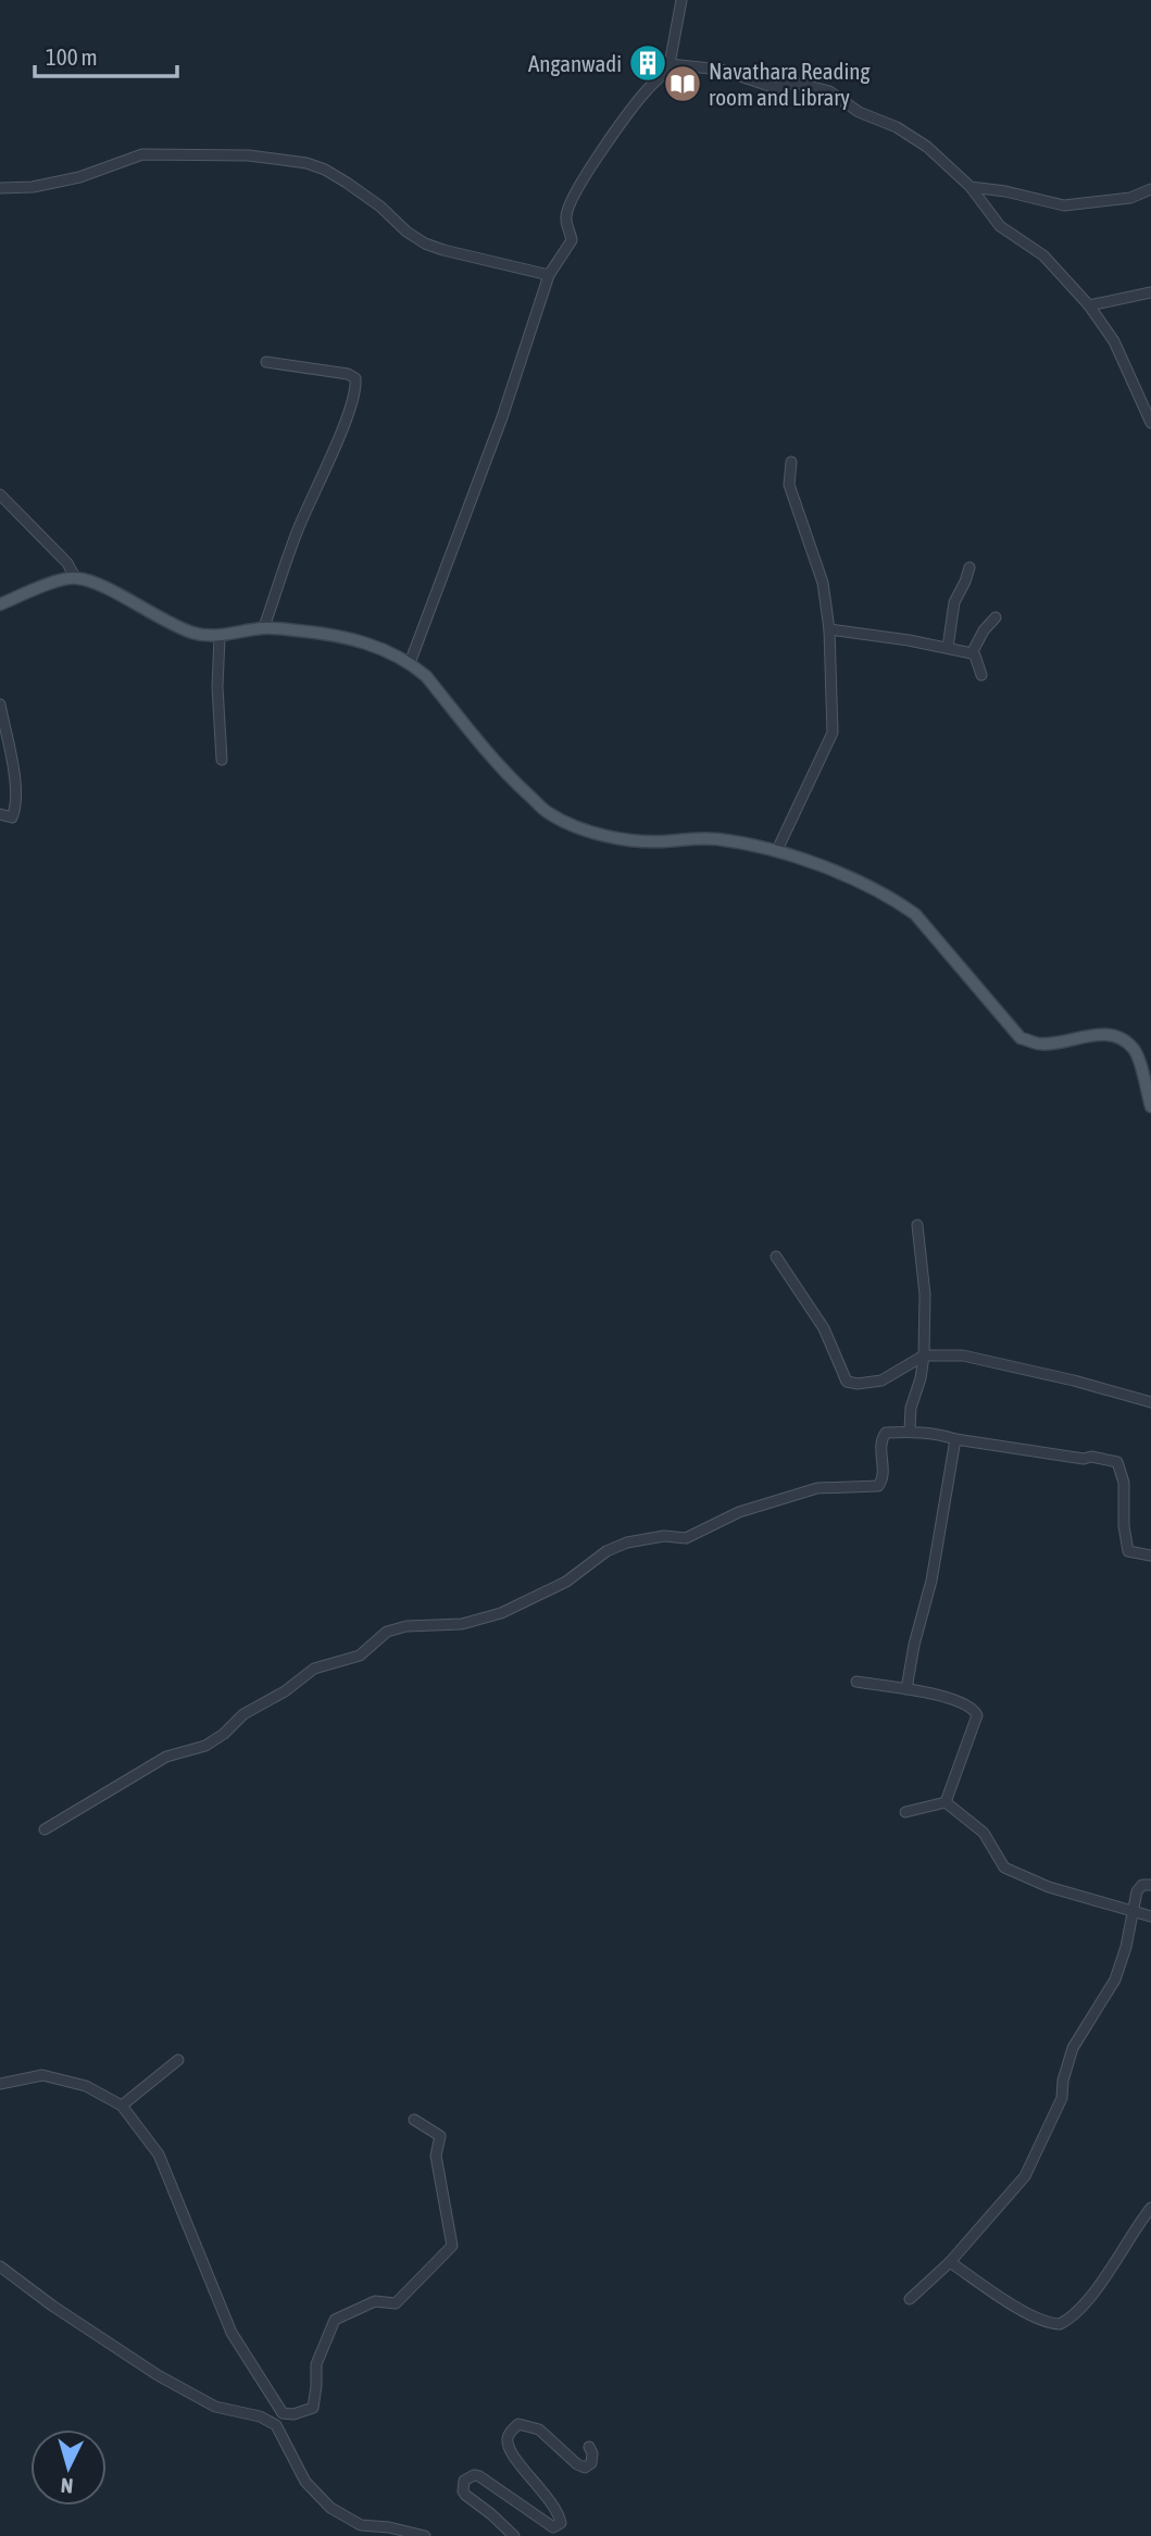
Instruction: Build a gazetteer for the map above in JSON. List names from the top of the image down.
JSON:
{
  "places": {
    "building": ["Anganwadi"],
    "library": ["Navathara Reading room and Library"]
  },
  "scale_bar": "100 m",
  "north": "bottom"
}
